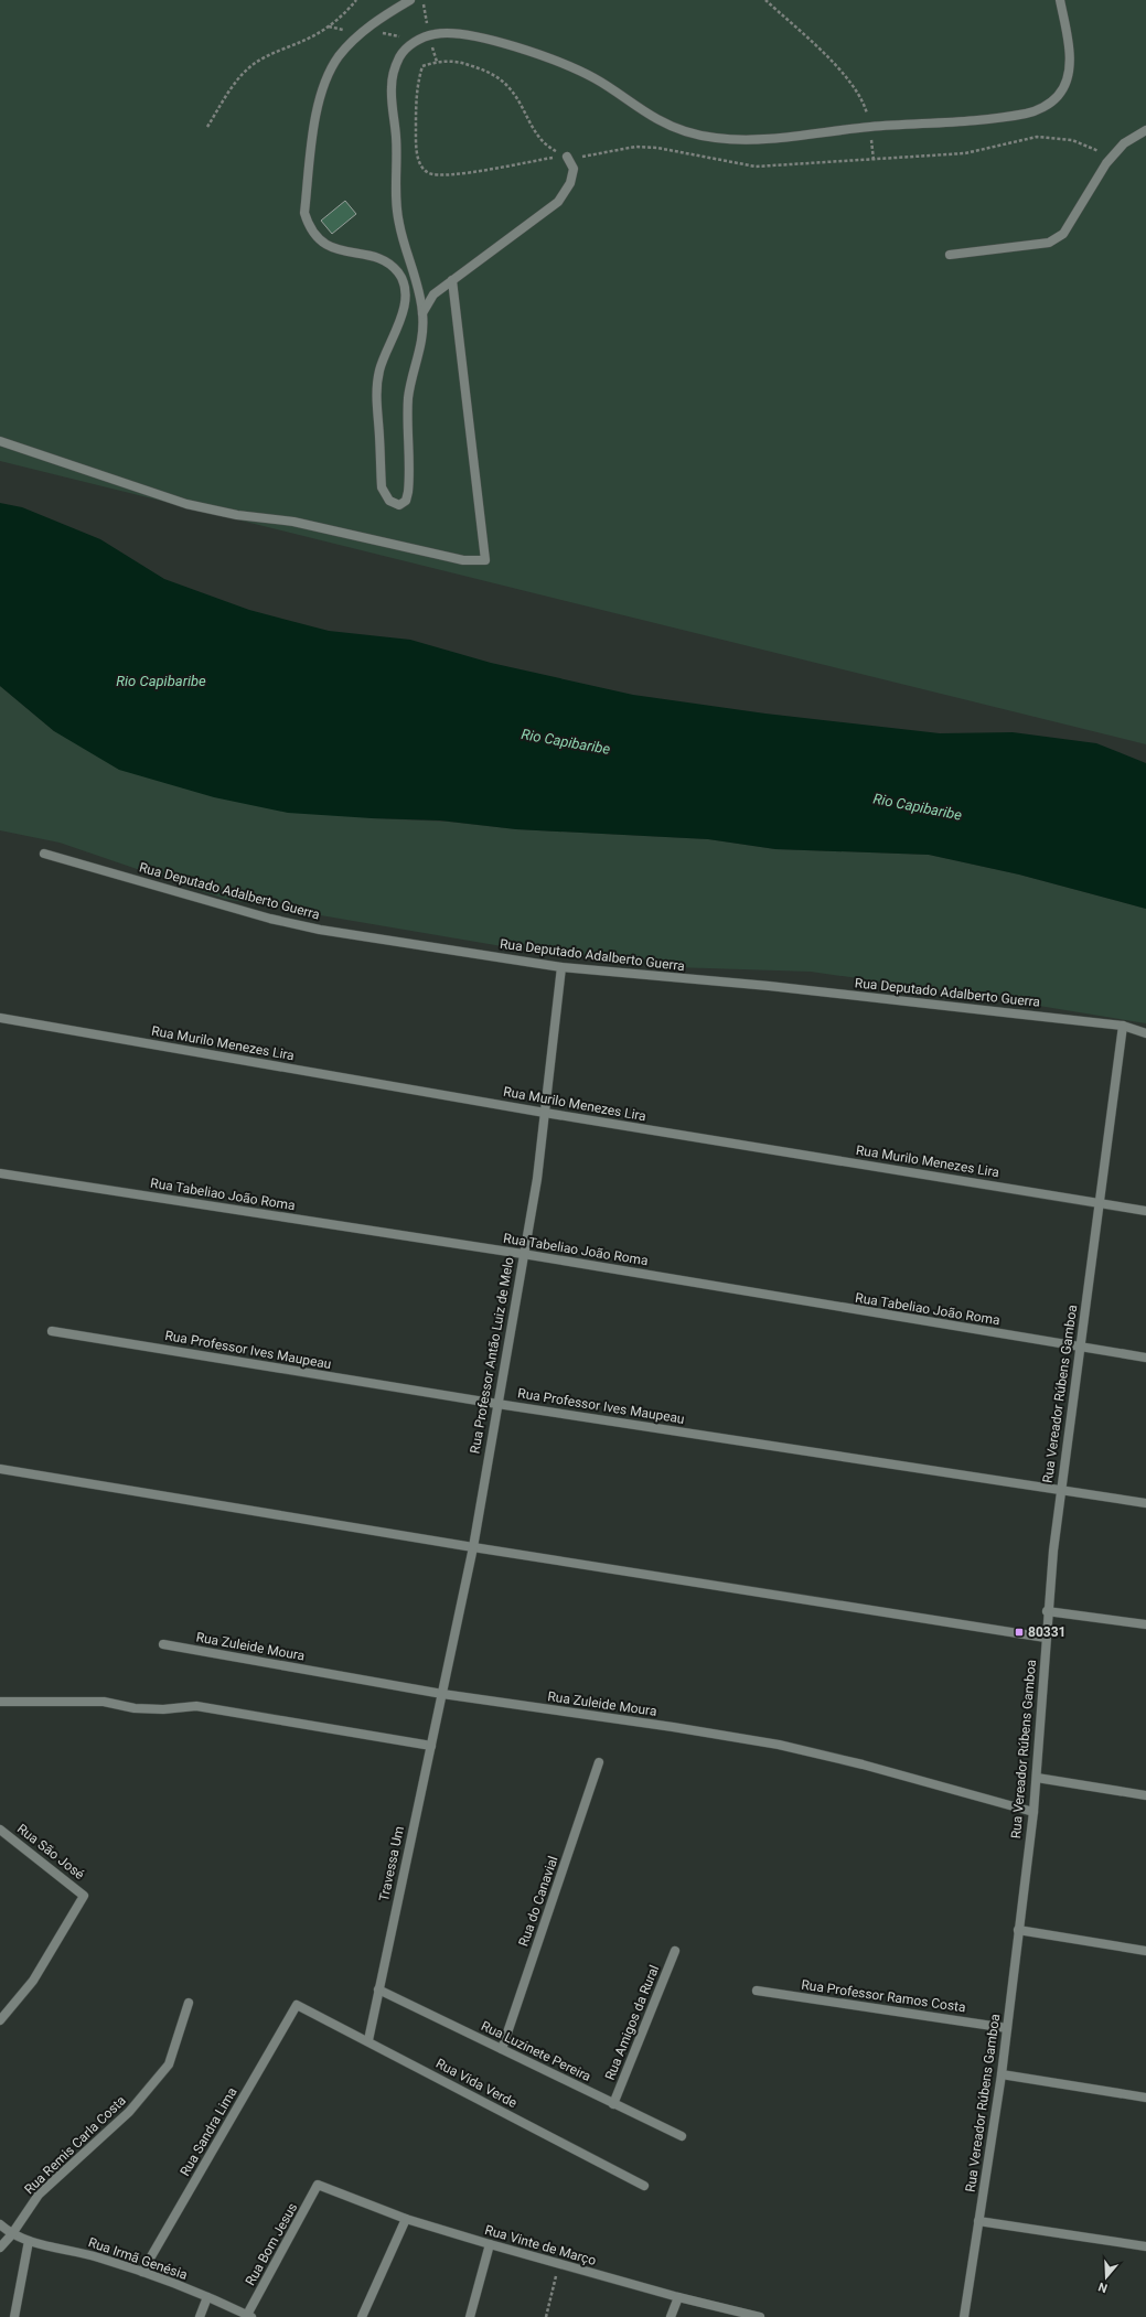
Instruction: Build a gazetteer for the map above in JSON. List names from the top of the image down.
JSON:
{
  "streets": {
    "street": [
      "Rua Deputado Adalberto Guerra",
      "Rua Murilo Menezes Lira",
      "Rua Tabeliao João Roma",
      "Rua Professor Ives Maupeau",
      "Rua Professor Antão Luiz de Melo",
      "Rua Vereador Rúbens Gamboa",
      "Rua Zuleide Moura",
      "Rua São José",
      "Travessa Um",
      "Rua do Canavial",
      "Rua Professor Ramos Costa",
      "Rua Amigos da Rural",
      "Rua Luzinete Pereira",
      "Rua Vida Verde",
      "Rua Sandra Lima",
      "Rua Remis Carla Costa",
      "Rua Bom Jesus",
      "Rua Vinte de Março",
      "Rua Irmã Genésia"
    ]
  },
  "crossings": [
    ["Rua Deputado Adalberto Guerra", "Rua Professor Antão Luiz de Melo"],
    ["Rua Deputado Adalberto Guerra", "Rua Vereador Rúbens Gamboa"],
    ["Rua Murilo Menezes Lira", "Rua Professor Antão Luiz de Melo"],
    ["Rua Murilo Menezes Lira", "Rua Vereador Rúbens Gamboa"],
    ["Rua Tabeliao João Roma", "Rua Professor Antão Luiz de Melo"],
    ["Rua Tabeliao João Roma", "Rua Vereador Rúbens Gamboa"],
    ["Rua Professor Ives Maupeau", "Rua Professor Antão Luiz de Melo"],
    ["Rua Professor Ives Maupeau", "Rua Vereador Rúbens Gamboa"],
    ["Rua Professor Antão Luiz de Melo", "Rua Zuleide Moura"],
    ["Rua Professor Antão Luiz de Melo", "Travessa Um"],
    ["Rua Vereador Rúbens Gamboa", "Rua Zuleide Moura"],
    ["Rua Vereador Rúbens Gamboa", "Rua Professor Ramos Costa"],
    ["Rua Zuleide Moura", "Travessa Um"],
    ["Travessa Um", "Rua Luzinete Pereira"],
    ["Travessa Um", "Rua Vida Verde"],
    ["Rua do Canavial", "Rua Luzinete Pereira"],
    ["Rua Amigos da Rural", "Rua Luzinete Pereira"],
    ["Rua Vida Verde", "Rua Sandra Lima"],
    ["Rua Sandra Lima", "Rua Irmã Genésia"],
    ["Rua Remis Carla Costa", "Rua Irmã Genésia"],
    ["Rua Bom Jesus", "Rua Vinte de Março"],
    ["Rua Bom Jesus", "Rua Irmã Genésia"]
  ],
  "water": ["Rio Capibaribe"],
  "places": {
    "transit": ["80331"]
  },
  "north": "bottom"
}
